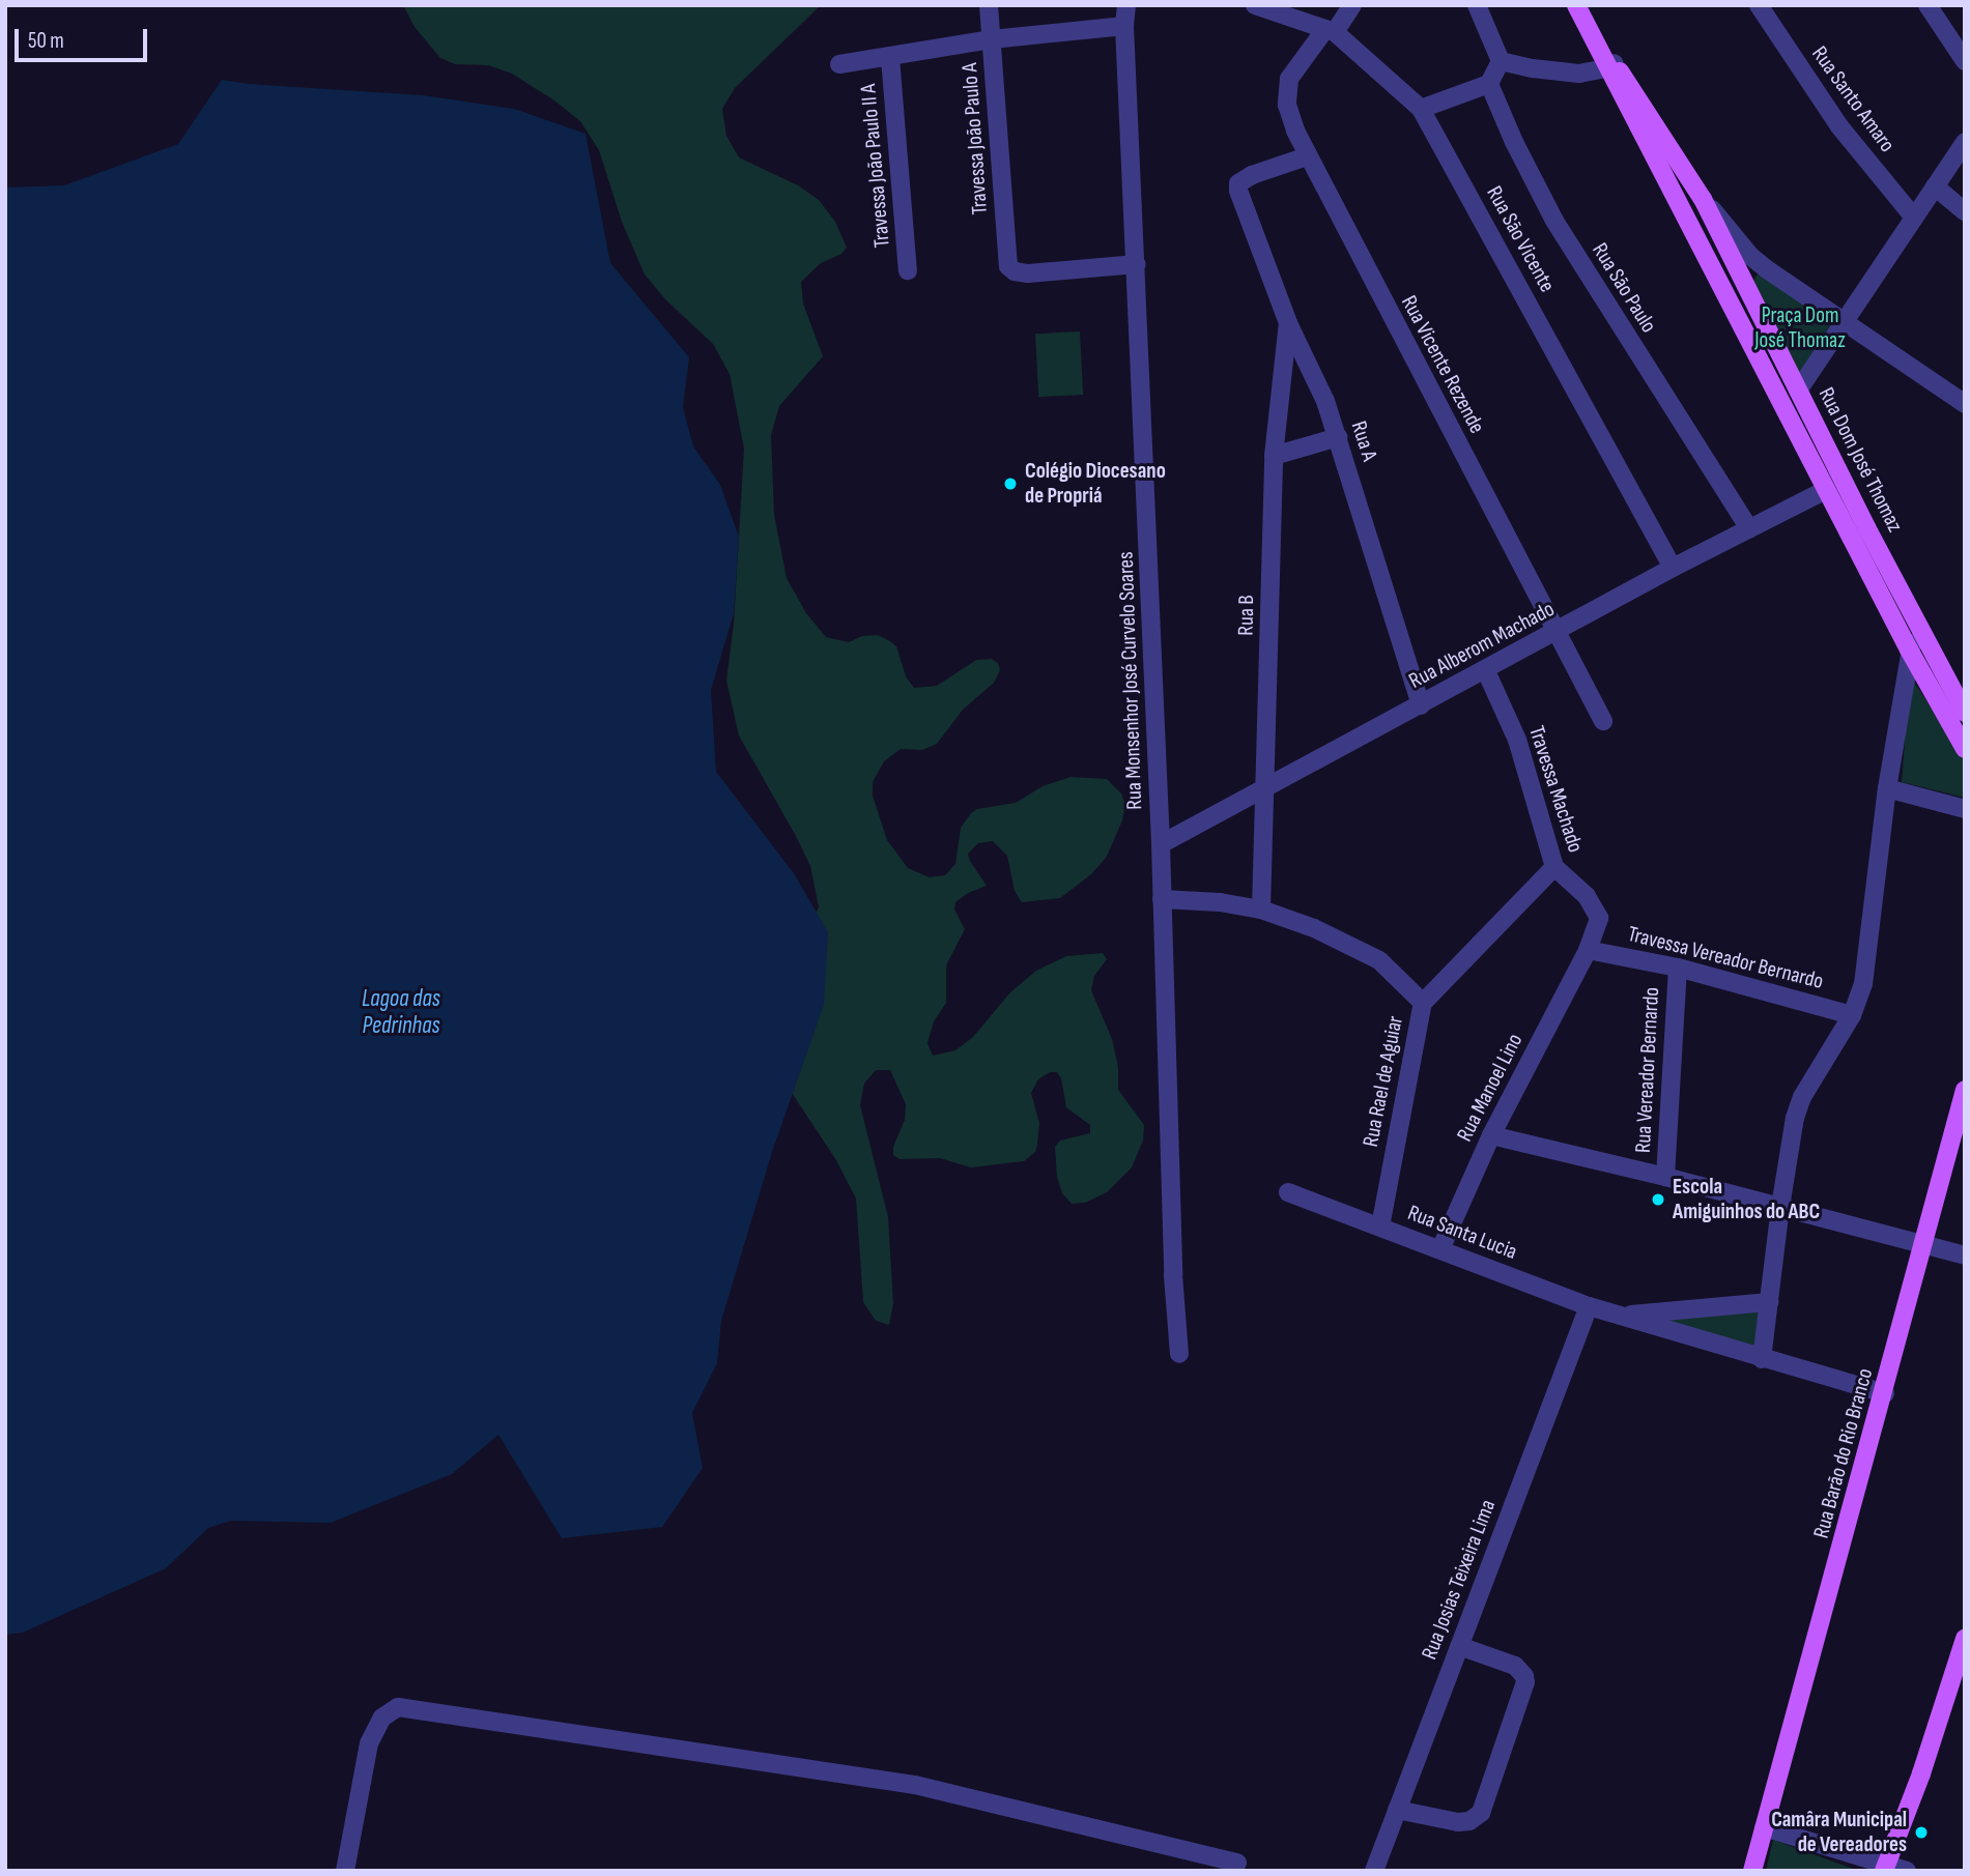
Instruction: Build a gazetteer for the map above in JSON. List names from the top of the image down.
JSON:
{
  "streets": {
    "main road": ["Rua Dom José Thomaz", "Rua Barão do Rio Branco"],
    "street": [
      "Rua Santo Amaro",
      "Travessa João Paulo A",
      "Travessa João Paulo II A",
      "Rua São Vicente",
      "Rua São Paulo",
      "Rua Vicente Rezende",
      "Rua A",
      "Rua B",
      "Rua Alberom Machado",
      "Rua Monsenhor José Curvelo Soares",
      "Travessa Machado",
      "Travessa Vereador Bernardo",
      "Rua Vereador Bernardo",
      "Rua Rael de Aguiar",
      "Rua Manoel Lino",
      "Rua Santa Lucia",
      "Rua Josias Teixeira Lima"
    ]
  },
  "crossings": [
    ["Travessa João Paulo A", "Rua Monsenhor José Curvelo Soares"],
    ["Rua São Vicente", "Rua Vicente Rezende"],
    ["Rua São Vicente", "Rua Alberom Machado"],
    ["Rua São Paulo", "Rua Alberom Machado"],
    ["Rua Vicente Rezende", "Rua A"],
    ["Rua Vicente Rezende", "Rua Alberom Machado"],
    ["Rua A", "Rua B"],
    ["Rua A", "Rua Alberom Machado"],
    ["Rua Dom José Thomaz", "Rua Alberom Machado"],
    ["Rua B", "Rua Alberom Machado"],
    ["Rua Alberom Machado", "Rua Monsenhor José Curvelo Soares"],
    ["Rua Alberom Machado", "Travessa Machado"],
    ["Travessa Machado", "Travessa Vereador Bernardo"],
    ["Travessa Machado", "Rua Rael de Aguiar"],
    ["Travessa Machado", "Rua Manoel Lino"],
    ["Travessa Vereador Bernardo", "Rua Vereador Bernardo"],
    ["Travessa Vereador Bernardo", "Rua Manoel Lino"],
    ["Rua Rael de Aguiar", "Rua Santa Lucia"],
    ["Rua Manoel Lino", "Rua Santa Lucia"],
    ["Rua Santa Lucia", "Rua Barão do Rio Branco"],
    ["Rua Santa Lucia", "Rua Josias Teixeira Lima"]
  ],
  "water": ["Lagoa das Pedrinhas"],
  "parks": ["Praça Dom José Thomaz"],
  "places": ["Colégio Diocesano de Propriá", "Escola Amiguinhos do ABC", "Camâra Municipal de Vereadores"],
  "scale_bar": "50 m"
}
